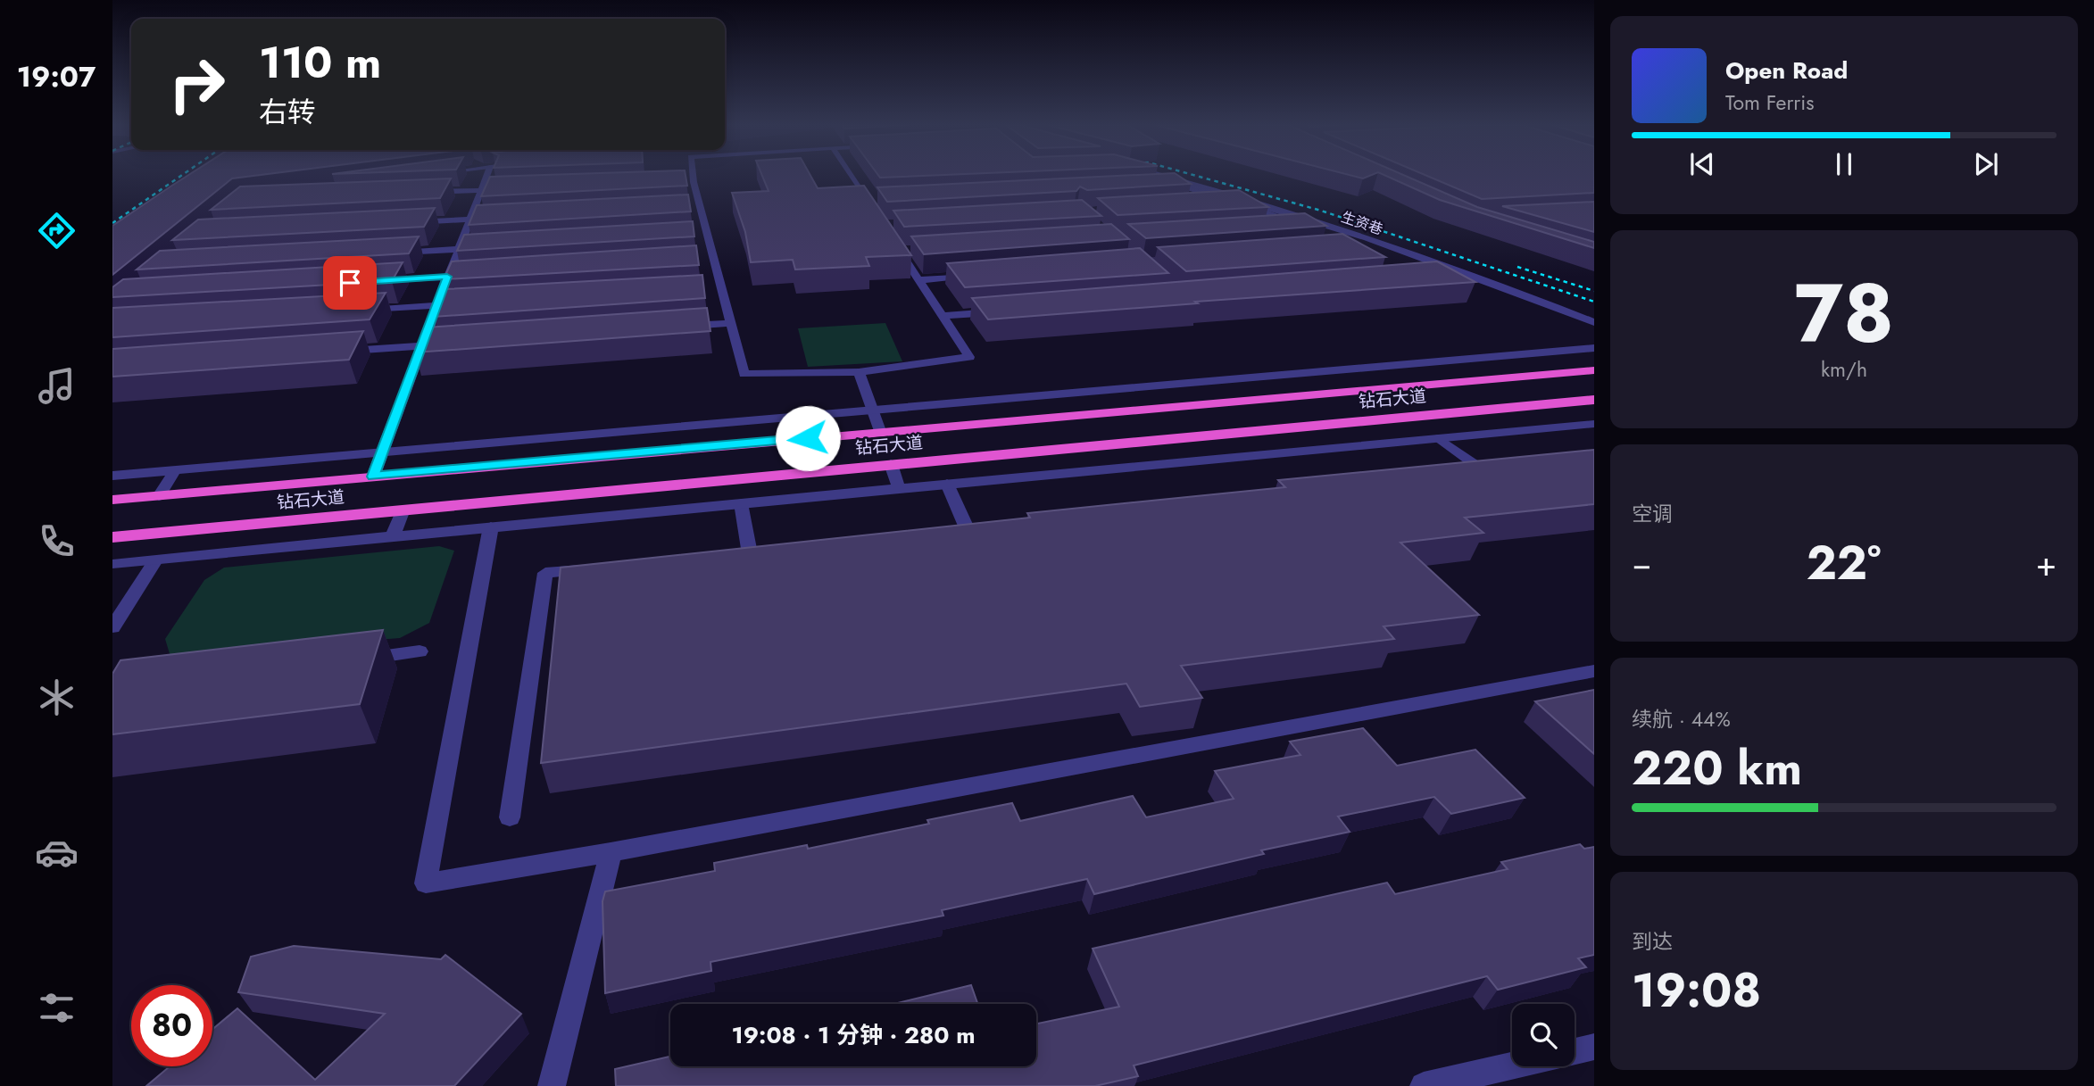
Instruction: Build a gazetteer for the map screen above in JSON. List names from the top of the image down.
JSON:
{
  "streets": {
    "highway": ["钻石大道"],
    "street": ["生资巷"]
  },
  "page": {
    "tabs": "19:07",
    "turn": ["110 m", "右转"],
    "song": ["Open Road", "Tom Ferris"],
    "tile": [
      ["78", "km/h"],
      "空调",
      ["续航 · 44%", "220 km"],
      ["到达", "19:08"]
    ],
    "heat": ["−", "22°", "+"],
    "limit": "80",
    "trip": "19:08 · 1 分钟 · 280 m"
  }
}
